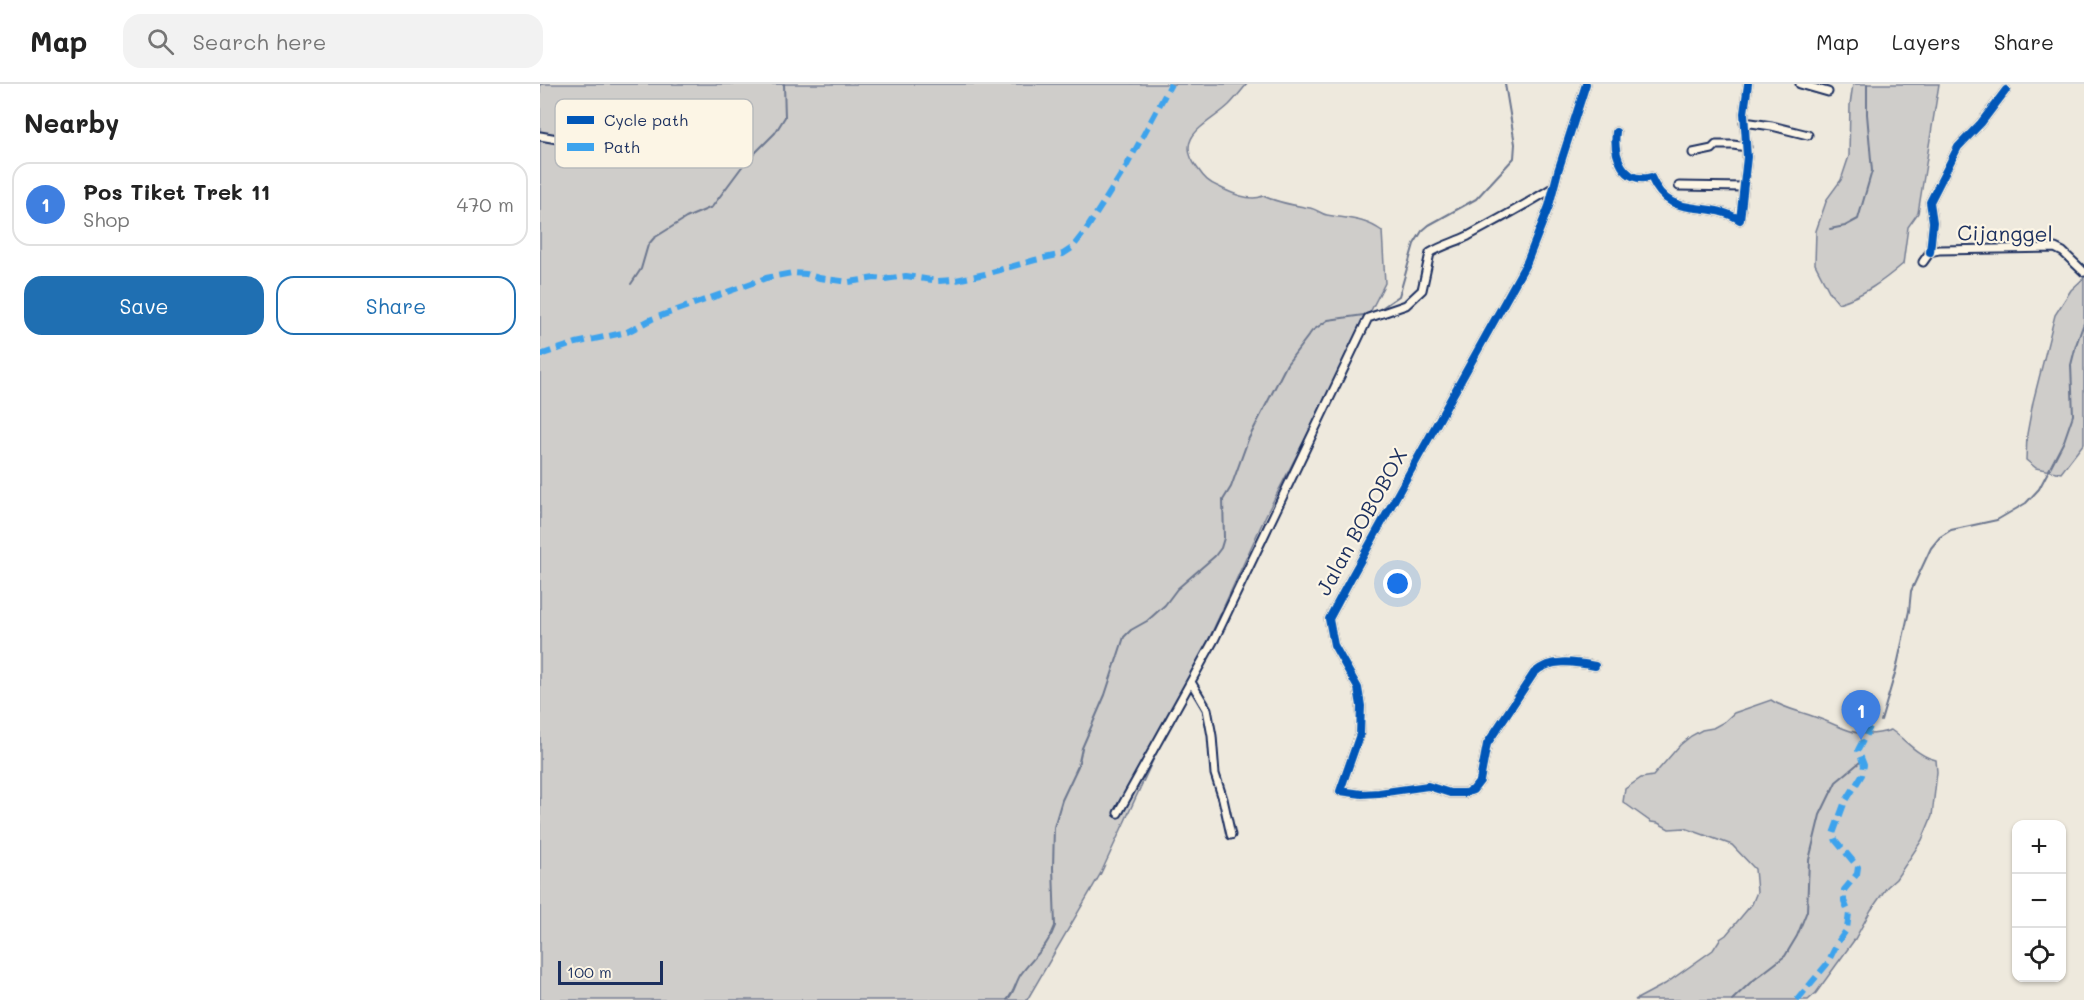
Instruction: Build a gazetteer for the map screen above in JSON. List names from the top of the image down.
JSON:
{
  "streets": {
    "street": ["Cijanggel", "Jalan BOBOBOX"]
  },
  "legend": ["Cycle path", "Path"],
  "scale_bar": "100 m",
  "page": {
    "header": "Map",
    "search": "Search here",
    "nav": ["Map", "Layers", "Share"],
    "heading": "Nearby",
    "list": [
      {
        "mark": "1",
        "name": "Pos Tiket Trek 11",
        "note": "Shop",
        "value": "470 m"
      }
    ],
    "buttons": ["Save", "Share"],
    "pins": "1",
    "map_buttons": ["+", "−"],
    "scale": "100 m"
  }
}
